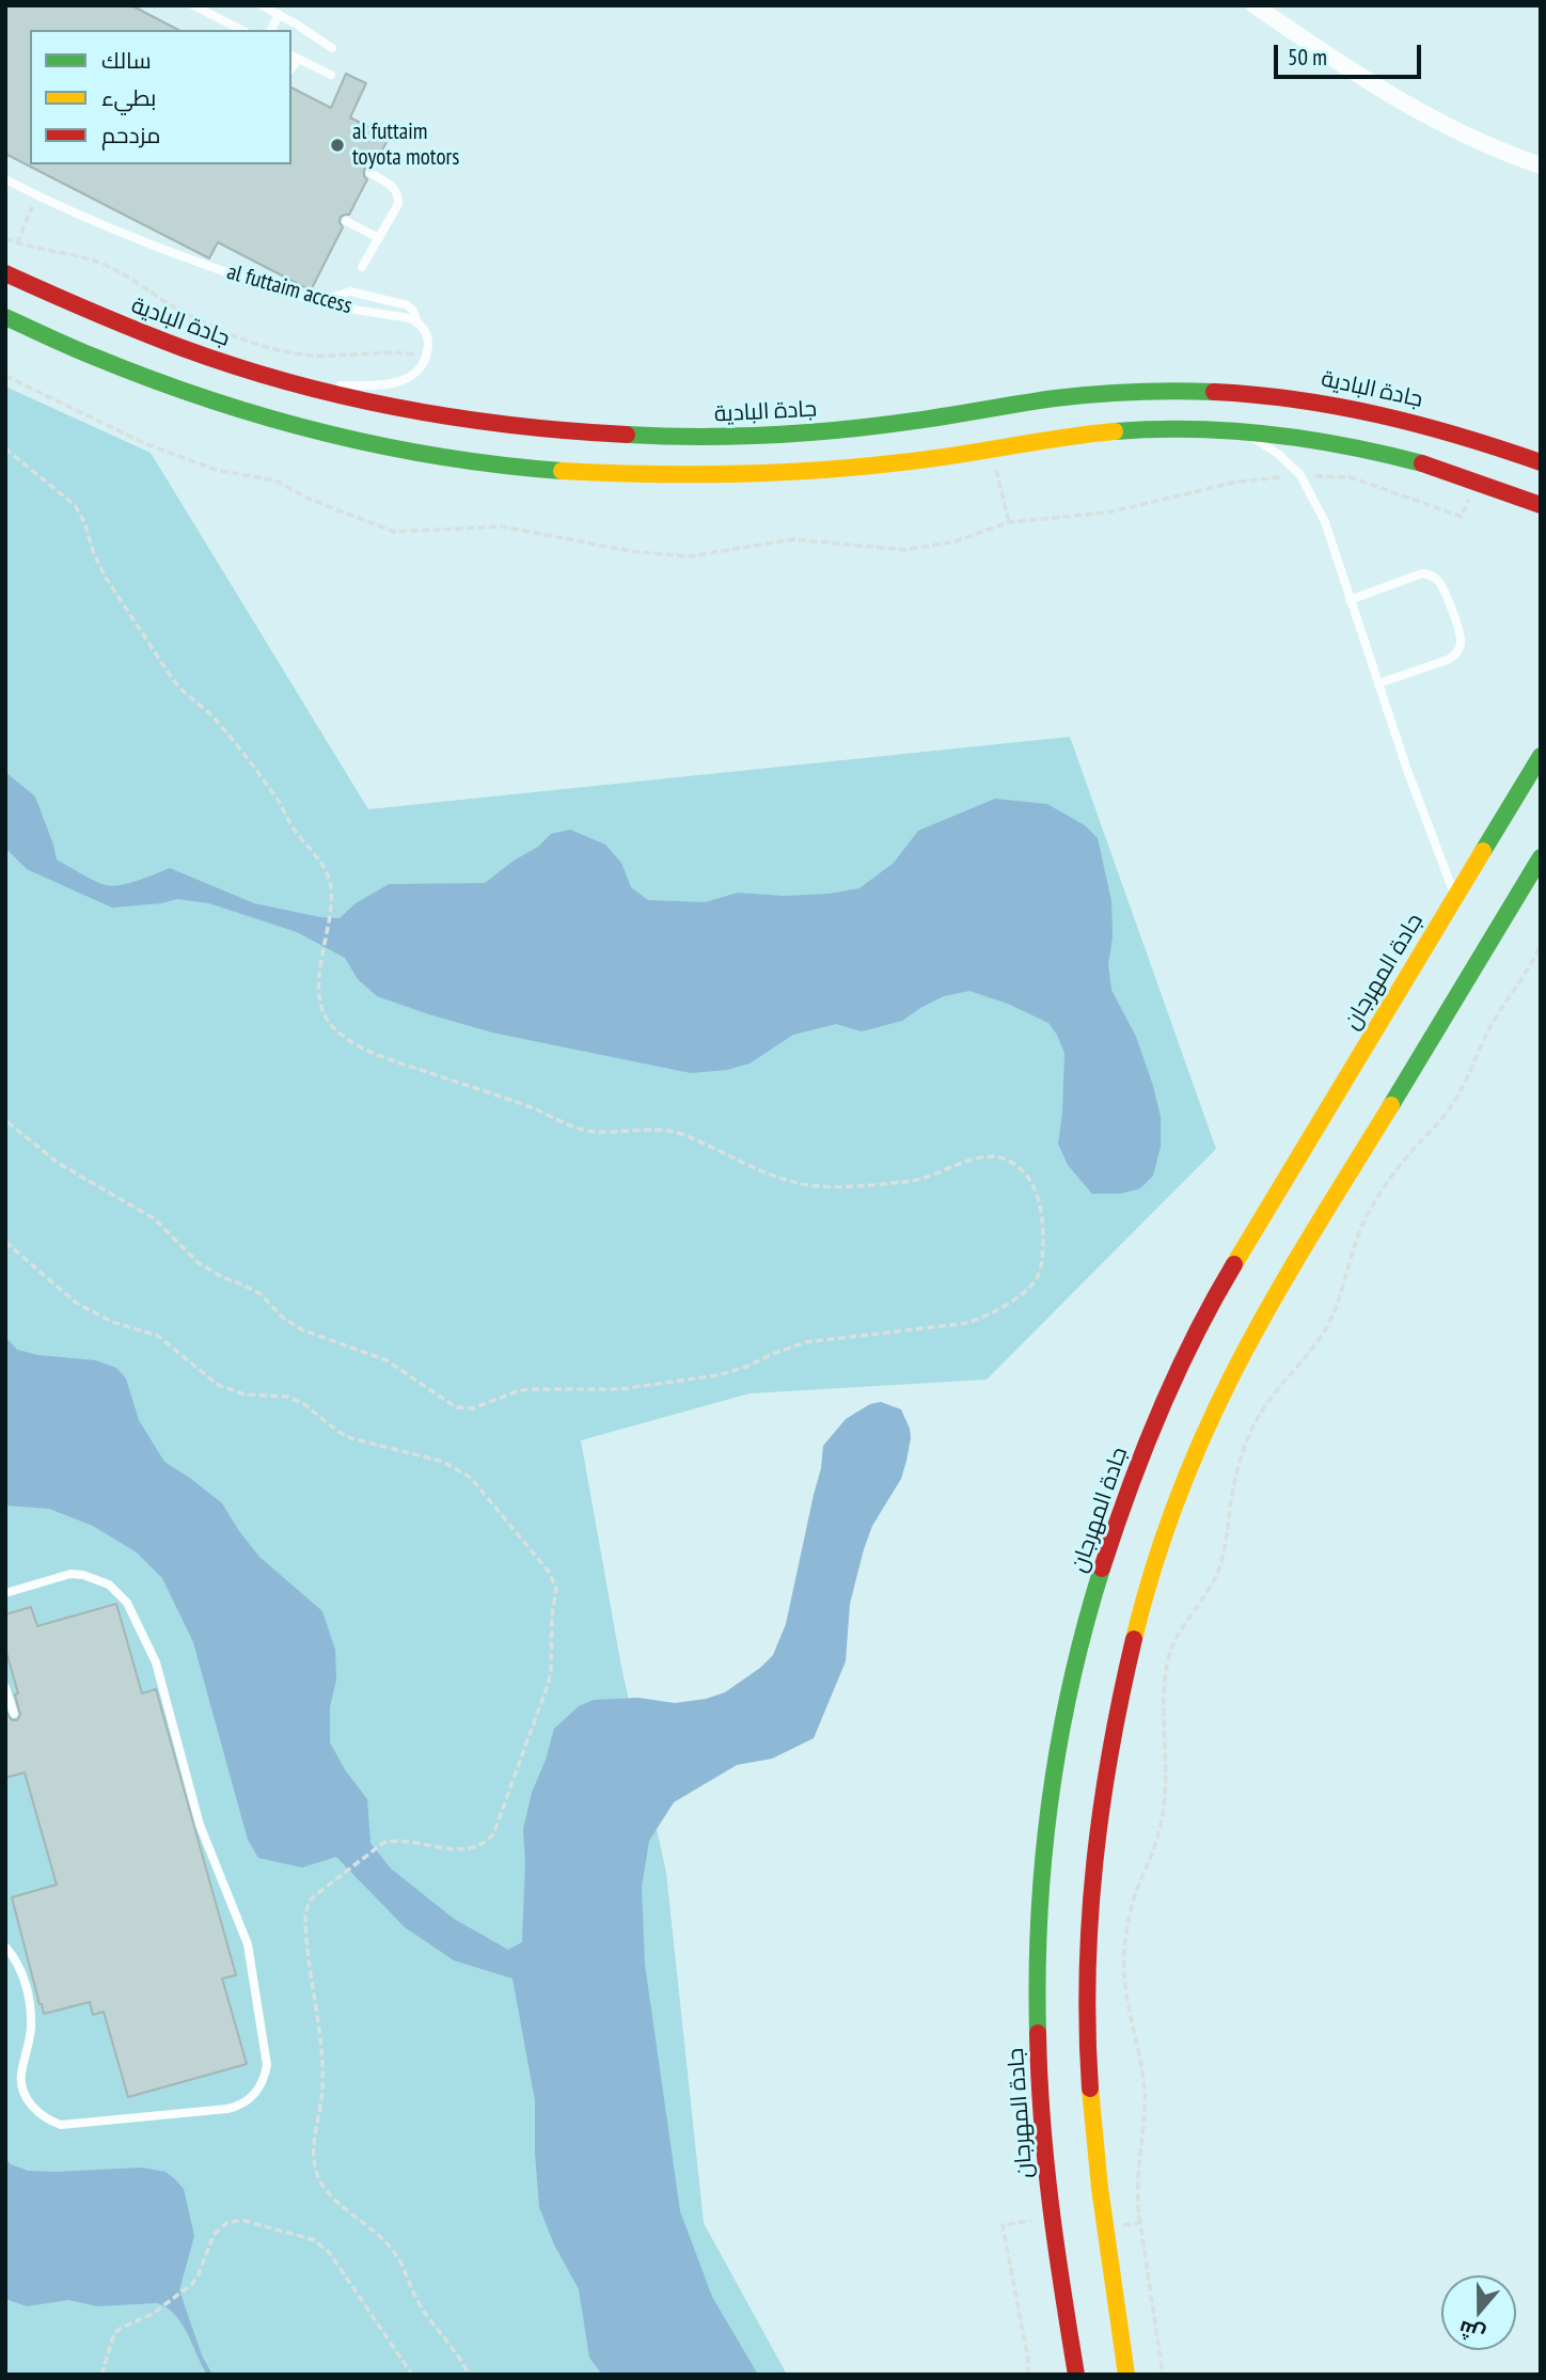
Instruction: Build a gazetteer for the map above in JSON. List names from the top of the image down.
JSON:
{
  "streets": {
    "main road": ["جادة البادية", "جادة المهرجان"],
    "lane": ["al futtaim access"]
  },
  "places": ["al futtaim toyota motors"],
  "legend": ["سالك", "بطيء", "مزدحم"],
  "scale_bar": "50 m",
  "north": "bottom"
}
